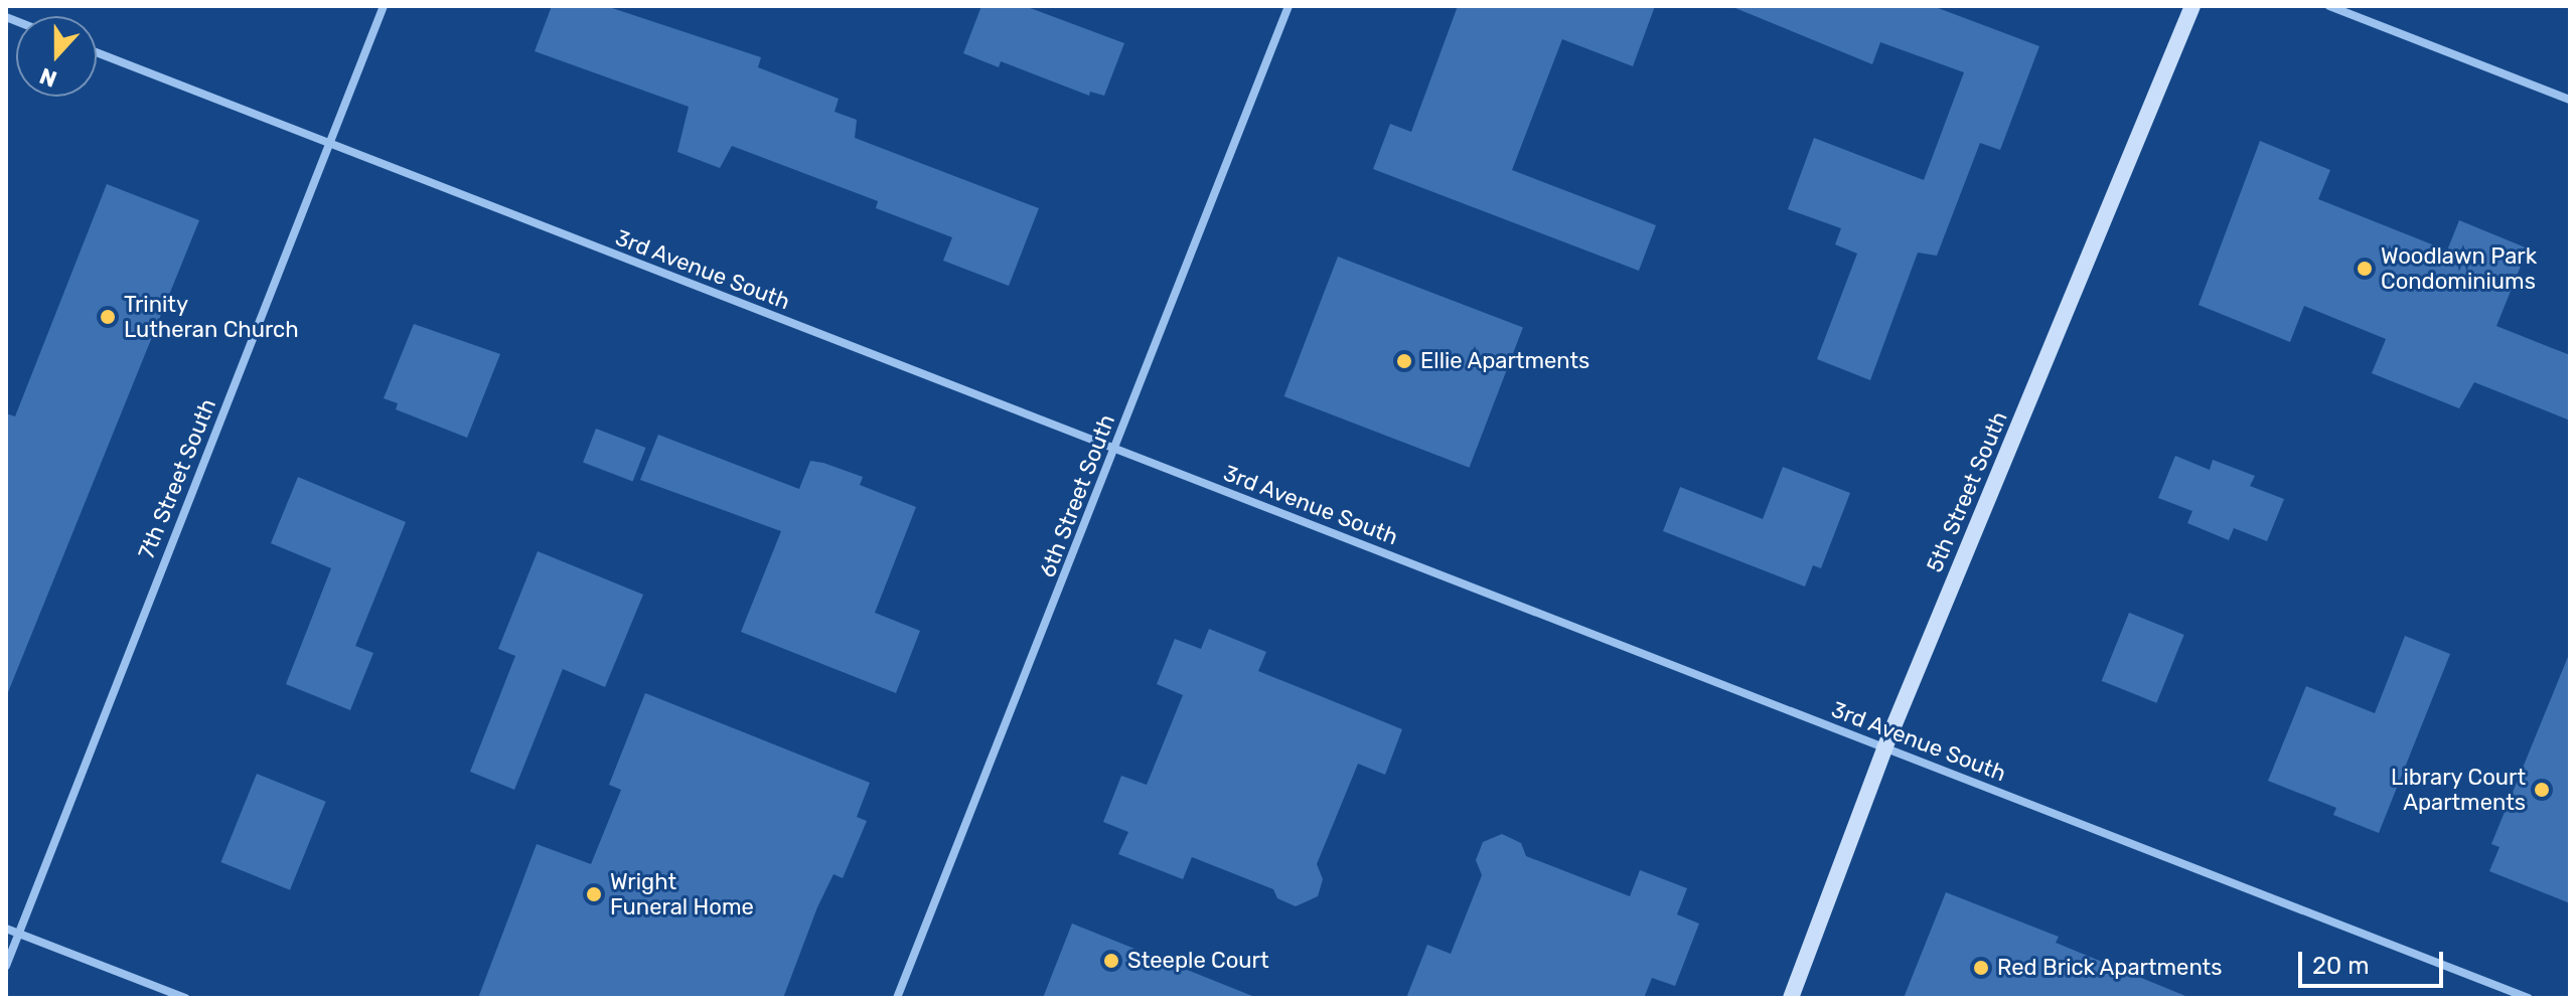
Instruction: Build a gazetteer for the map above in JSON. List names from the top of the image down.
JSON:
{
  "streets": {
    "street": [
      "3rd Avenue South",
      "7th Street South",
      "5th Street South",
      "6th Street South"
    ]
  },
  "crossings": [
    ["3rd Avenue South", "7th Street South"],
    ["3rd Avenue South", "5th Street South"],
    ["3rd Avenue South", "6th Street South"]
  ],
  "places": [
    "Woodlawn Park Condominiums",
    "Trinity Lutheran Church",
    "Ellie Apartments",
    "Library Court Apartments",
    "Wright Funeral Home",
    "Steeple Court",
    "Red Brick Apartments"
  ],
  "scale_bar": "20 m",
  "north": "bottom"
}
